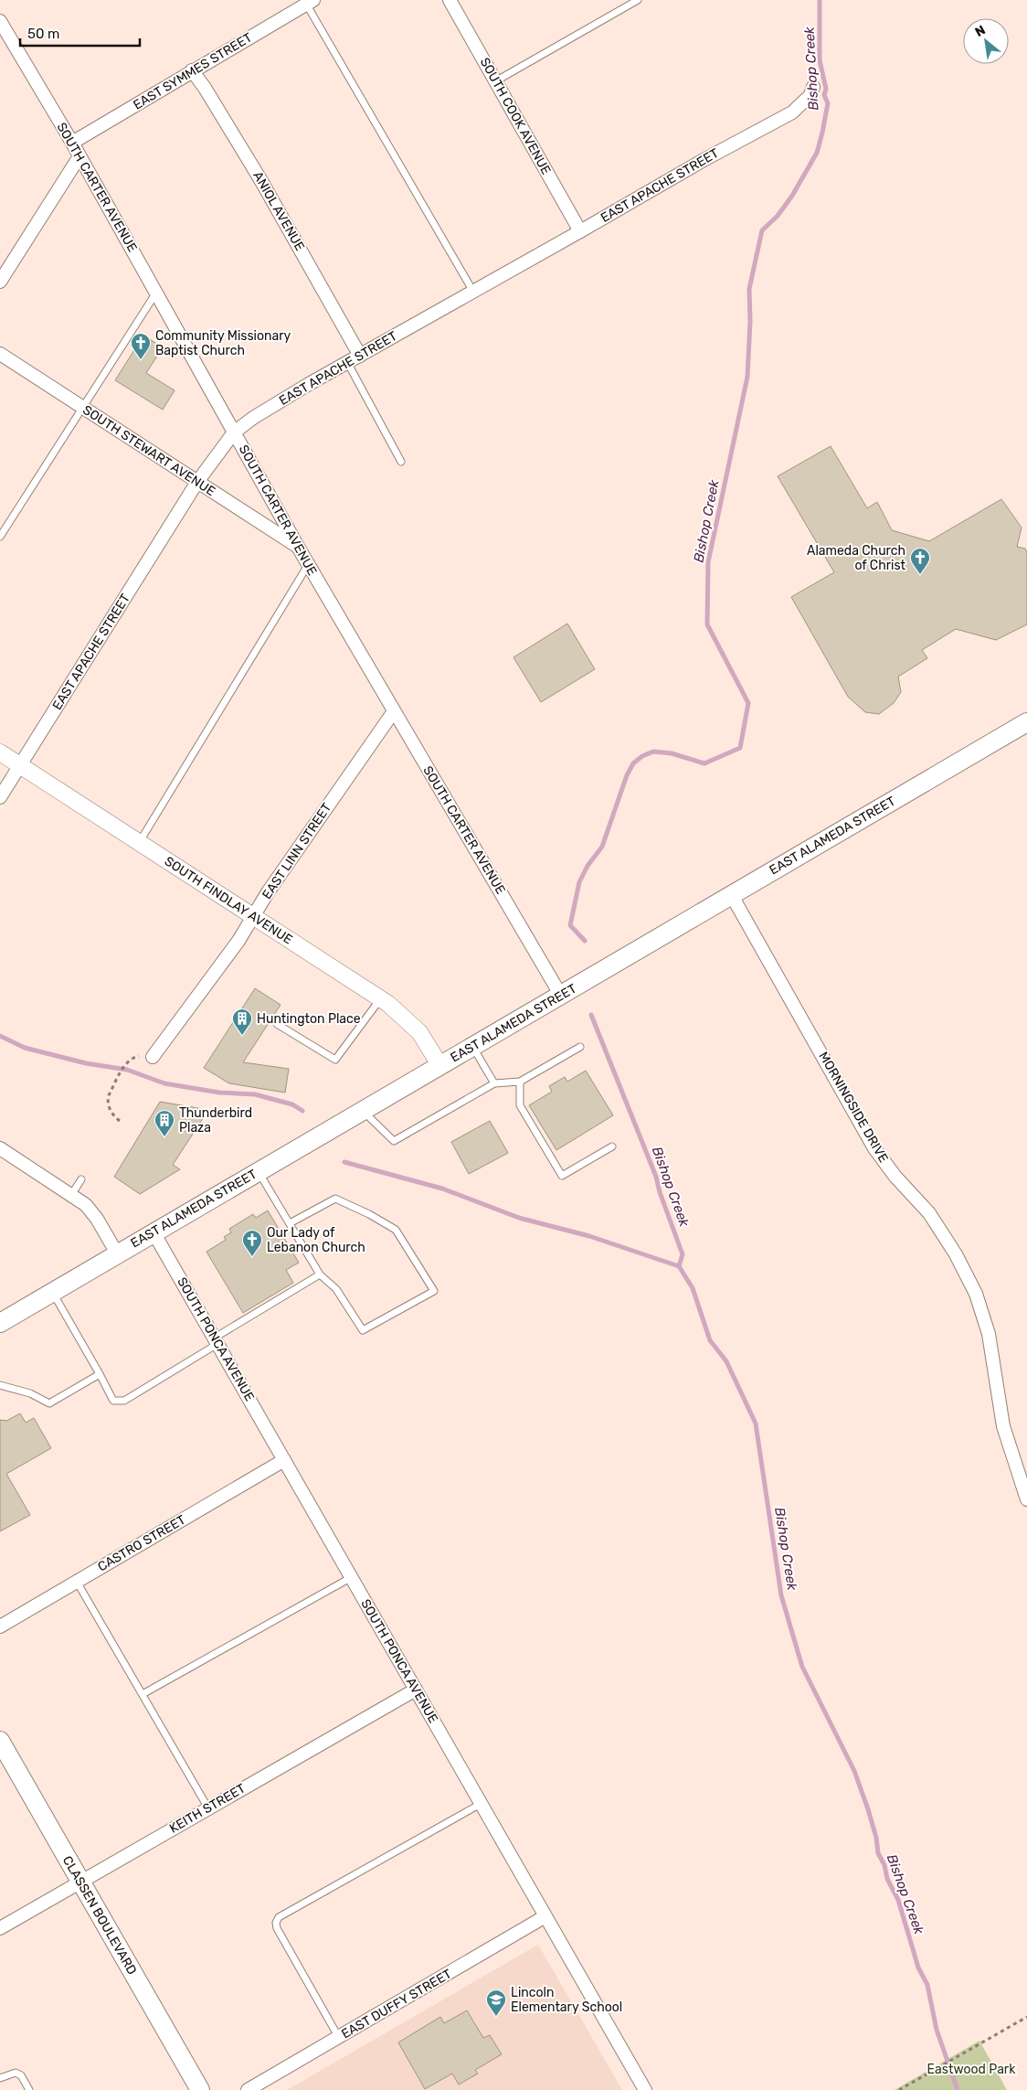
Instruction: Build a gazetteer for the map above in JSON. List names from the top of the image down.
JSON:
{
  "streets": {
    "main road": ["EAST ALAMEDA STREET", "CLASSEN BOULEVARD"],
    "street": [
      "EAST SYMMES STREET",
      "SOUTH COOK AVENUE",
      "EAST APACHE STREET",
      "SOUTH CARTER AVENUE",
      "ANIOL AVENUE",
      "SOUTH STEWART AVENUE",
      "EAST LINN STREET",
      "SOUTH FINDLAY AVENUE",
      "MORNINGSIDE DRIVE",
      "SOUTH PONCA AVENUE",
      "CASTRO STREET",
      "KEITH STREET",
      "EAST DUFFY STREET"
    ]
  },
  "crossings": [
    ["EAST SYMMES STREET", "SOUTH CARTER AVENUE"],
    ["EAST SYMMES STREET", "ANIOL AVENUE"],
    ["SOUTH COOK AVENUE", "EAST APACHE STREET"],
    ["EAST APACHE STREET", "SOUTH CARTER AVENUE"],
    ["EAST APACHE STREET", "ANIOL AVENUE"],
    ["EAST APACHE STREET", "SOUTH STEWART AVENUE"],
    ["EAST APACHE STREET", "SOUTH FINDLAY AVENUE"],
    ["SOUTH CARTER AVENUE", "SOUTH STEWART AVENUE"],
    ["SOUTH CARTER AVENUE", "EAST ALAMEDA STREET"],
    ["SOUTH CARTER AVENUE", "EAST LINN STREET"],
    ["EAST ALAMEDA STREET", "SOUTH FINDLAY AVENUE"],
    ["EAST ALAMEDA STREET", "MORNINGSIDE DRIVE"],
    ["EAST ALAMEDA STREET", "SOUTH PONCA AVENUE"],
    ["EAST LINN STREET", "SOUTH FINDLAY AVENUE"],
    ["SOUTH PONCA AVENUE", "CASTRO STREET"],
    ["SOUTH PONCA AVENUE", "KEITH STREET"],
    ["SOUTH PONCA AVENUE", "EAST DUFFY STREET"],
    ["KEITH STREET", "CLASSEN BOULEVARD"]
  ],
  "water": ["Bishop Creek"],
  "parks": ["Eastwood Park"],
  "places": {
    "church": ["Community Missionary Baptist Church", "Alameda Church of Christ", "Our Lady of Lebanon Church"],
    "building": ["Huntington Place", "Thunderbird Plaza"],
    "school or university": ["Lincoln Elementary School"]
  },
  "scale_bar": "50 m",
  "north": "top left"
}
